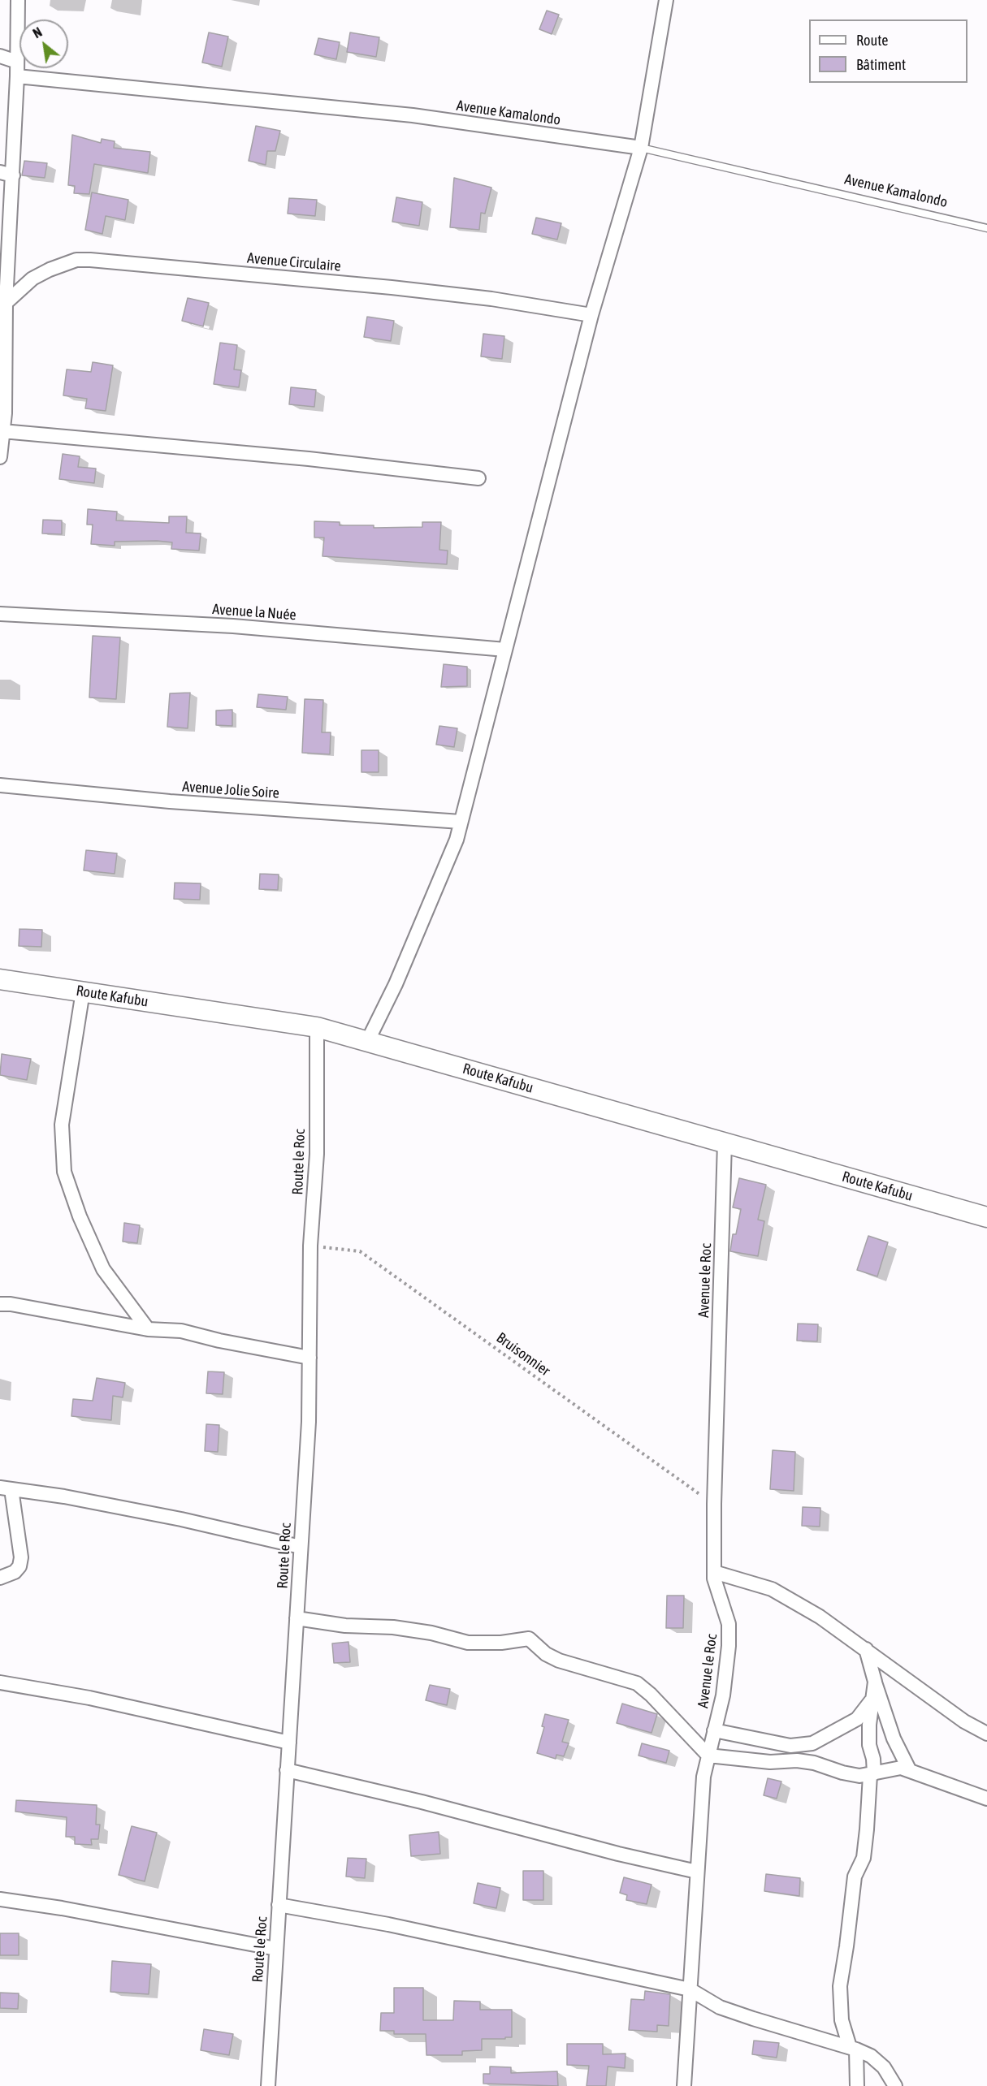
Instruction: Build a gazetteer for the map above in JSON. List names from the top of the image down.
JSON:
{
  "streets": {
    "main road": ["Route Kafubu"],
    "street": [
      "Avenue Kamalondo",
      "Avenue Circulaire",
      "Avenue la Nuée",
      "Avenue Jolie Soire",
      "Route le Roc",
      "Avenue le Roc"
    ],
    "path": ["Bruisonnier"]
  },
  "crossings": [
    ["Route Kafubu", "Route le Roc"],
    ["Route Kafubu", "Avenue le Roc"],
    ["Route le Roc", "Bruisonnier"],
    ["Avenue le Roc", "Bruisonnier"]
  ],
  "legend": ["Route", "Bâtiment"],
  "north": "top left"
}
